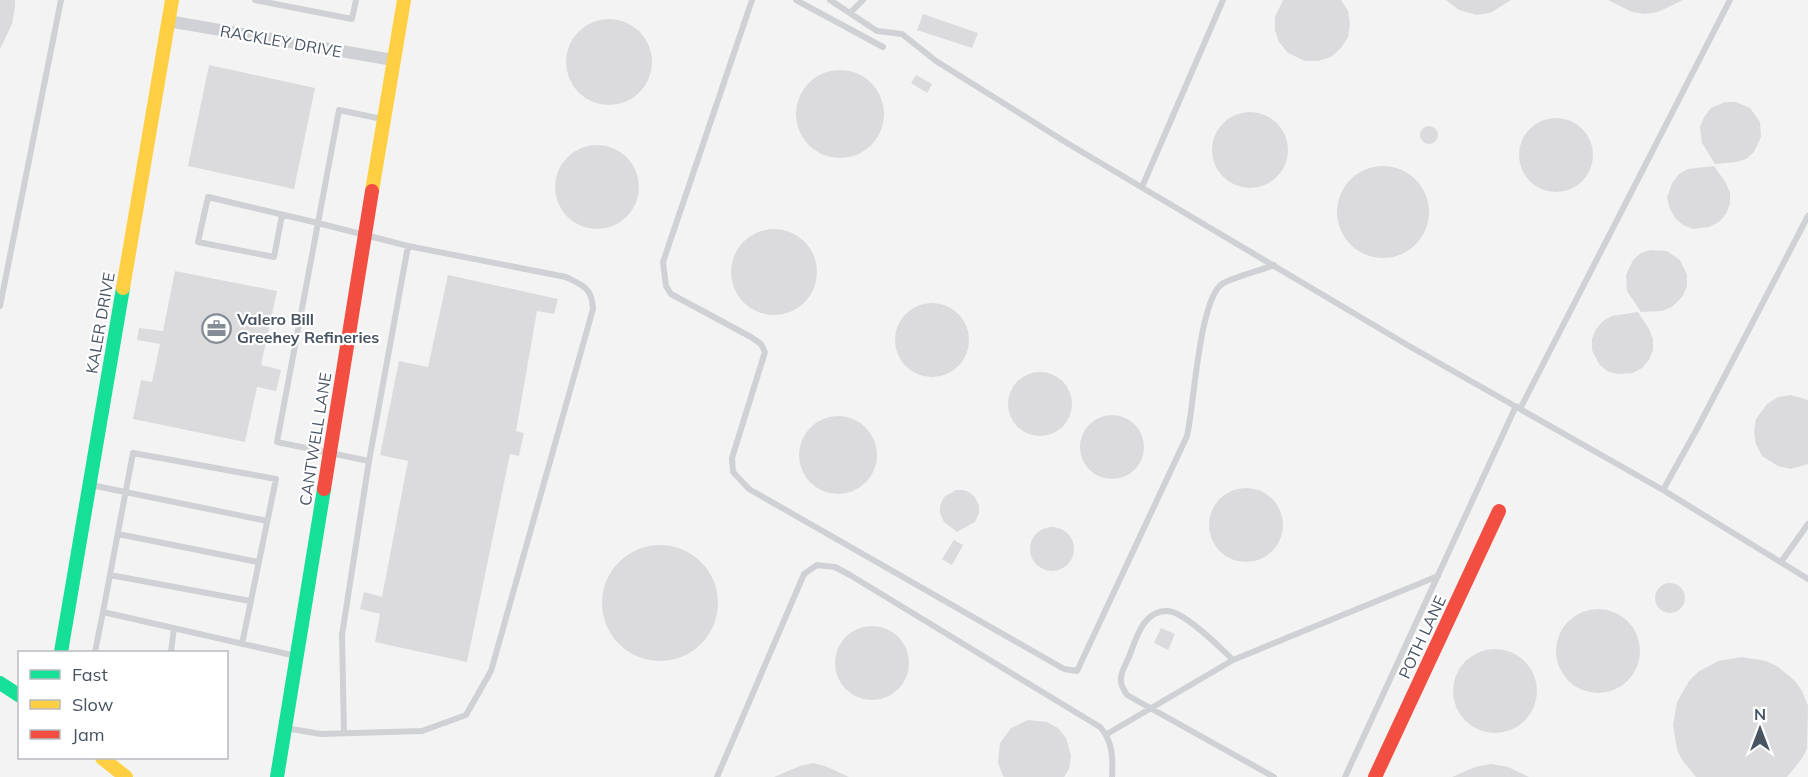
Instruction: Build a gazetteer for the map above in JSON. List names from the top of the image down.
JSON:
{
  "streets": {
    "street": [
      "RACKLEY DRIVE",
      "KALER DRIVE",
      "CANTWELL LANE",
      "POTH LANE"
    ]
  },
  "crossings": [
    ["RACKLEY DRIVE", "KALER DRIVE"],
    ["RACKLEY DRIVE", "CANTWELL LANE"]
  ],
  "places": {
    "office": ["Valero Bill Greehey Refineries"]
  },
  "legend": ["Fast", "Slow", "Jam"],
  "north": "top"
}
